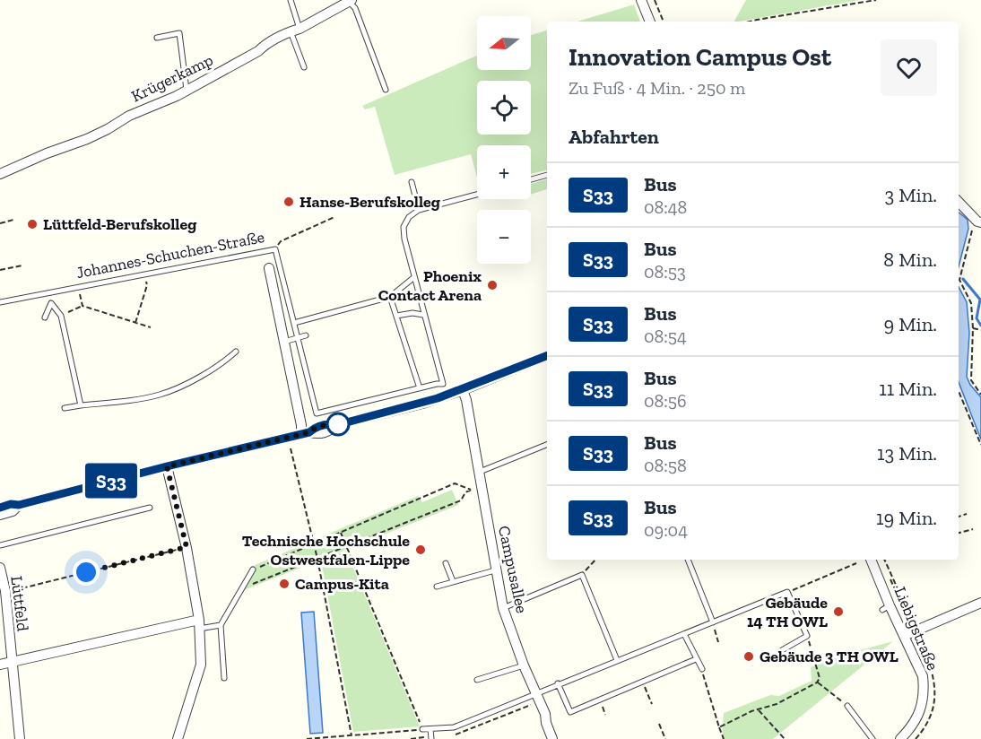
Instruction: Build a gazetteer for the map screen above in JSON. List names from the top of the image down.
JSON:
{
  "streets": {
    "street": [
      "Krügerkamp",
      "Johannes-Schuchen-Straße",
      "Campusallee",
      "Lüttfeld",
      "Liebigstraße"
    ]
  },
  "places": [
    "Hanse-Berufskolleg",
    "Lüttfeld-Berufskolleg",
    "Phoenix Contact Arena",
    "Technische Hochschule Ostwestfalen-Lippe",
    "Campus-Kita",
    "Gebäude 14 TH OWL",
    "Gebäude 3 TH OWL"
  ],
  "lines": ["bus line S33"],
  "north": "left",
  "page": {
    "on_map": "S33",
    "map_buttons": ["+", "−"],
    "heading": [
      ["Innovation Campus Ost", "Zu Fuß · 4 Min. · 250 m"],
      "Abfahrten"
    ],
    "list": [
      {
        "mark": "S33",
        "name": "Bus",
        "note": "08:48",
        "value": "3 Min."
      },
      {
        "mark": "S33",
        "name": "Bus",
        "note": "08:53",
        "value": "8 Min."
      },
      {
        "mark": "S33",
        "name": "Bus",
        "note": "08:54",
        "value": "9 Min."
      },
      {
        "mark": "S33",
        "name": "Bus",
        "note": "08:56",
        "value": "11 Min."
      },
      {
        "mark": "S33",
        "name": "Bus",
        "note": "08:58",
        "value": "13 Min."
      },
      {
        "mark": "S33",
        "name": "Bus",
        "note": "09:04",
        "value": "19 Min."
      }
    ]
  }
}
